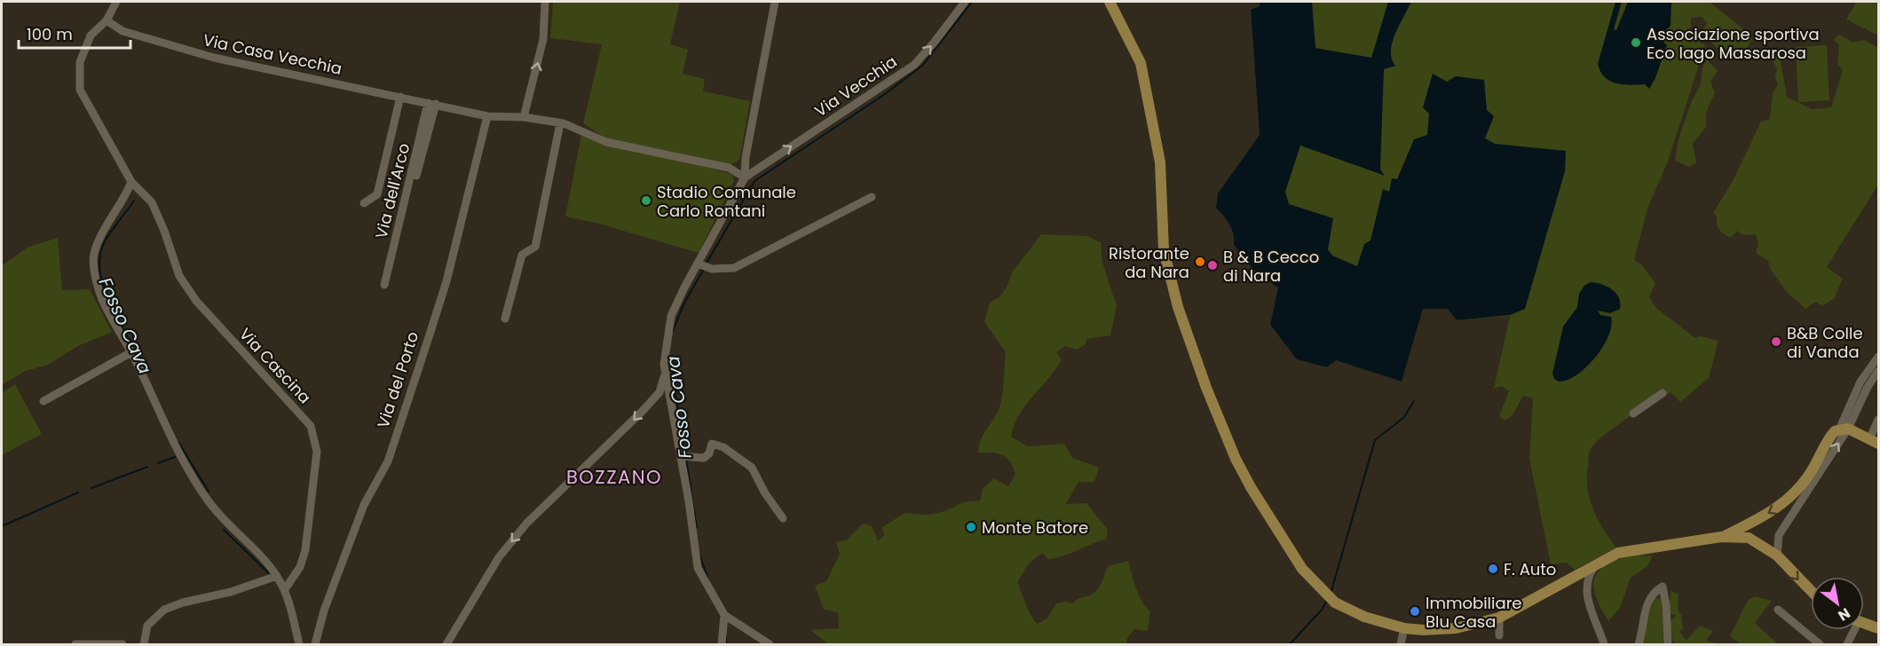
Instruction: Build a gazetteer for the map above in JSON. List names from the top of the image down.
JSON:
{
  "streets": {
    "street": [
      "Via Casa Vecchia",
      "Via Vecchia",
      "Via dell'Arco",
      "Via Cascina",
      "Via del Porto"
    ]
  },
  "crossings": [
    ["Via Casa Vecchia", "Via Vecchia"],
    ["Via Casa Vecchia", "Via dell'Arco"],
    ["Via Casa Vecchia", "Via Cascina"],
    ["Via Casa Vecchia", "Via del Porto"]
  ],
  "one_way": ["Via Vecchia"],
  "districts": ["BOZZANO"],
  "water": ["Fosso Cava"],
  "places": [
    "Associazione sportiva Eco lago Massarosa",
    "Stadio Comunale Carlo Rontani",
    "Ristorante da Nara",
    "B & B Cecco di Nara",
    "B&B Colle di Vanda",
    "Monte Batore",
    "F. Auto",
    "Immobiliare Blu Casa"
  ],
  "scale_bar": "100 m",
  "north": "bottom right"
}
